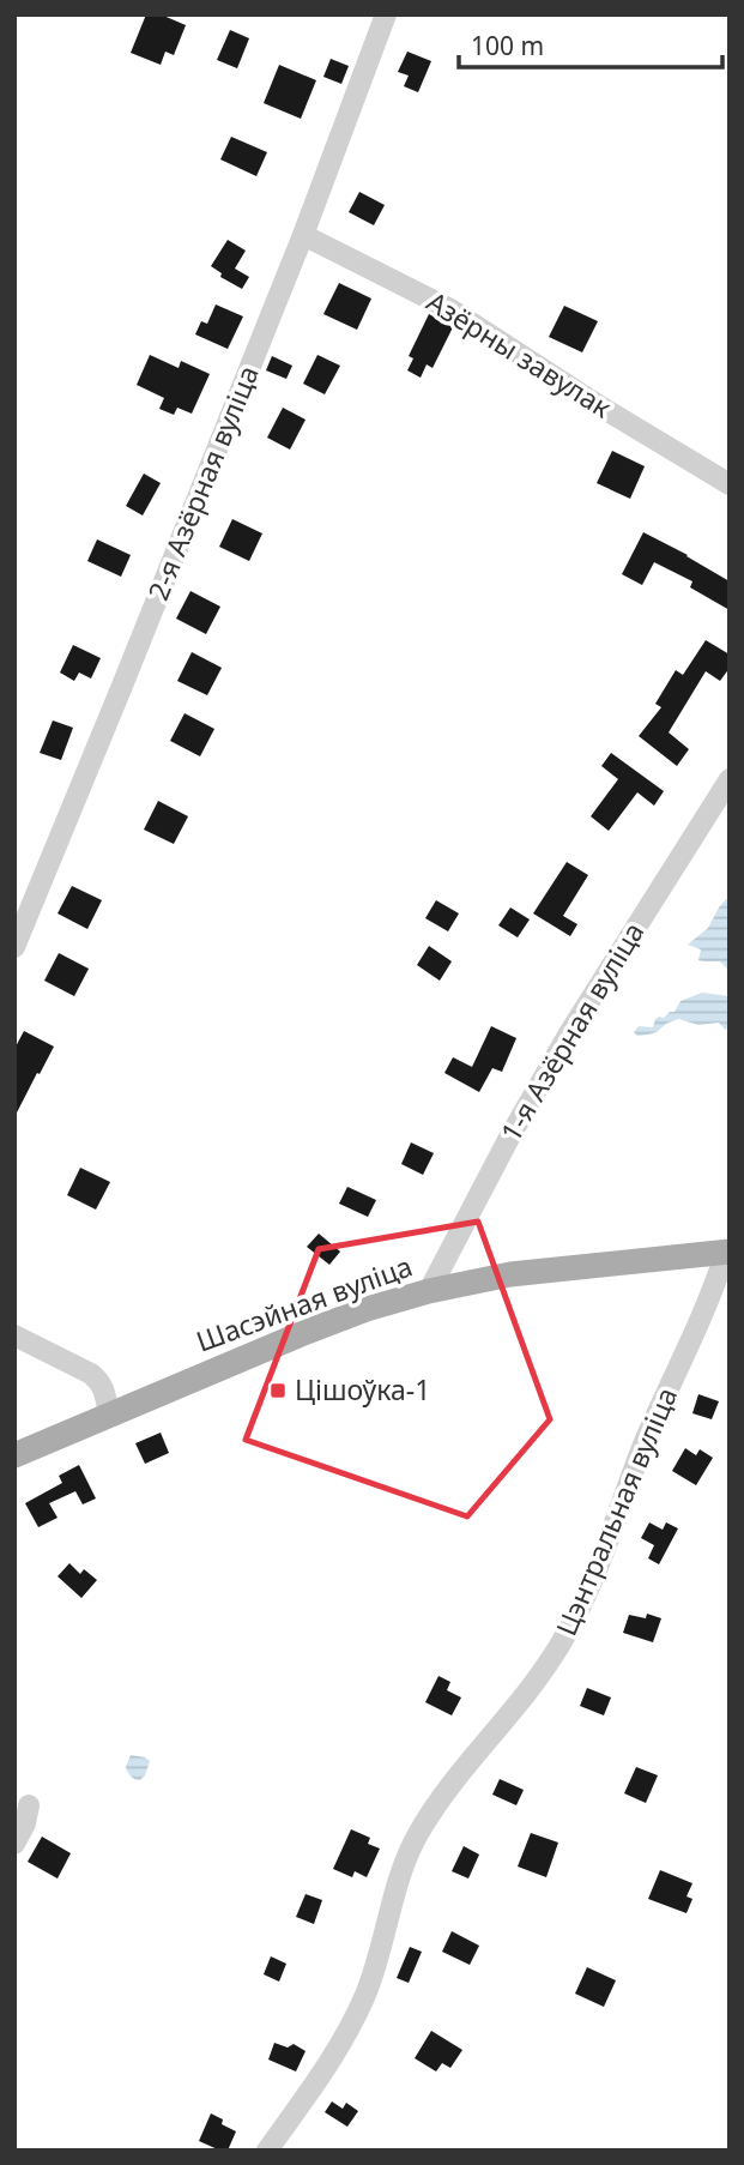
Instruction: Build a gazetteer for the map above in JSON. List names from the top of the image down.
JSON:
{
  "streets": {
    "main road": ["Шасэйная вуліца"],
    "street": [
      "Азёрны завулак",
      "2-я Азёрная вуліца",
      "1-я Азёрная вуліца",
      "Цэнтральная вуліца"
    ]
  },
  "crossings": [
    ["Азёрны завулак", "2-я Азёрная вуліца"],
    ["1-я Азёрная вуліца", "Шасэйная вуліца"],
    ["Шасэйная вуліца", "Цэнтральная вуліца"]
  ],
  "places": {
    "transit": ["Цішоўка-1"]
  },
  "scale_bar": "100 m"
}
